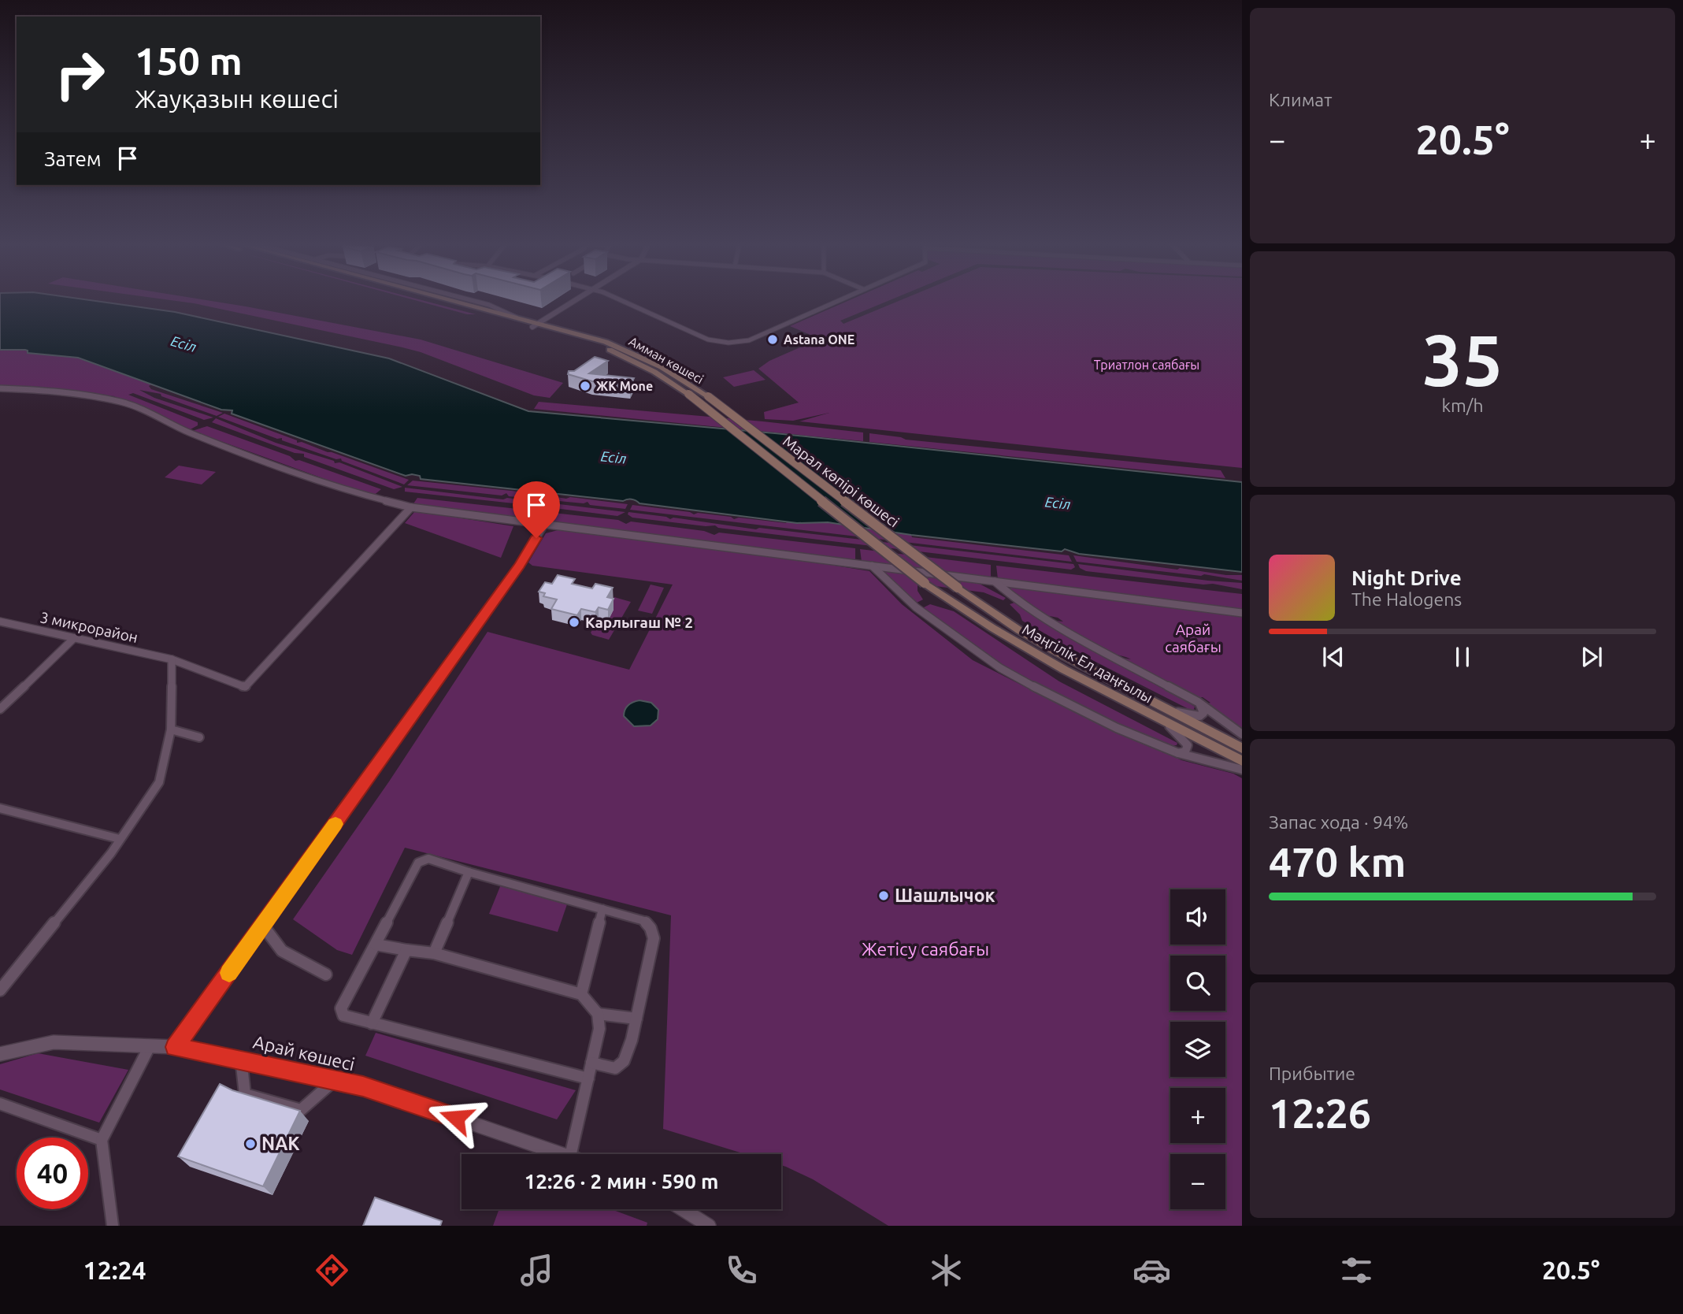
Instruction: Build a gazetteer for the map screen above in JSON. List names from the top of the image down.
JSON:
{
  "streets": {
    "main road": ["Амман көшесі", "Марал көпірі көшесі", "Мәңгілік Ел даңғылы"],
    "street": ["3 микрорайон", "Арай көшесі"]
  },
  "crossings": [
    ["Амман көшесі", "Марал көпірі көшесі"],
    ["Марал көпірі көшесі", "Мәңгілік Ел даңғылы"]
  ],
  "water": ["Есіл"],
  "parks": ["Триатлон саябағы", "Арай саябағы", "Жетісу саябағы"],
  "places": [
    "Astana ONE",
    "ЖК Mone",
    "Карлыгаш № 2",
    "Шашлычок",
    "NAK"
  ],
  "page": {
    "tile": [
      "Климат",
      ["35", "km/h"],
      ["Запас хода · 94%", "470 km"],
      ["Прибытие", "12:26"]
    ],
    "turn": ["150 m", "Жауқазын көшесі"],
    "heat": ["−", "20.5°", "+"],
    "then": "Затем",
    "song": ["Night Drive", "The Halogens"],
    "map_buttons": ["+", "−"],
    "limit": "40",
    "trip": "12:26 · 2 мин · 590 m",
    "tabs": ["12:24", "20.5°"]
  }
}
